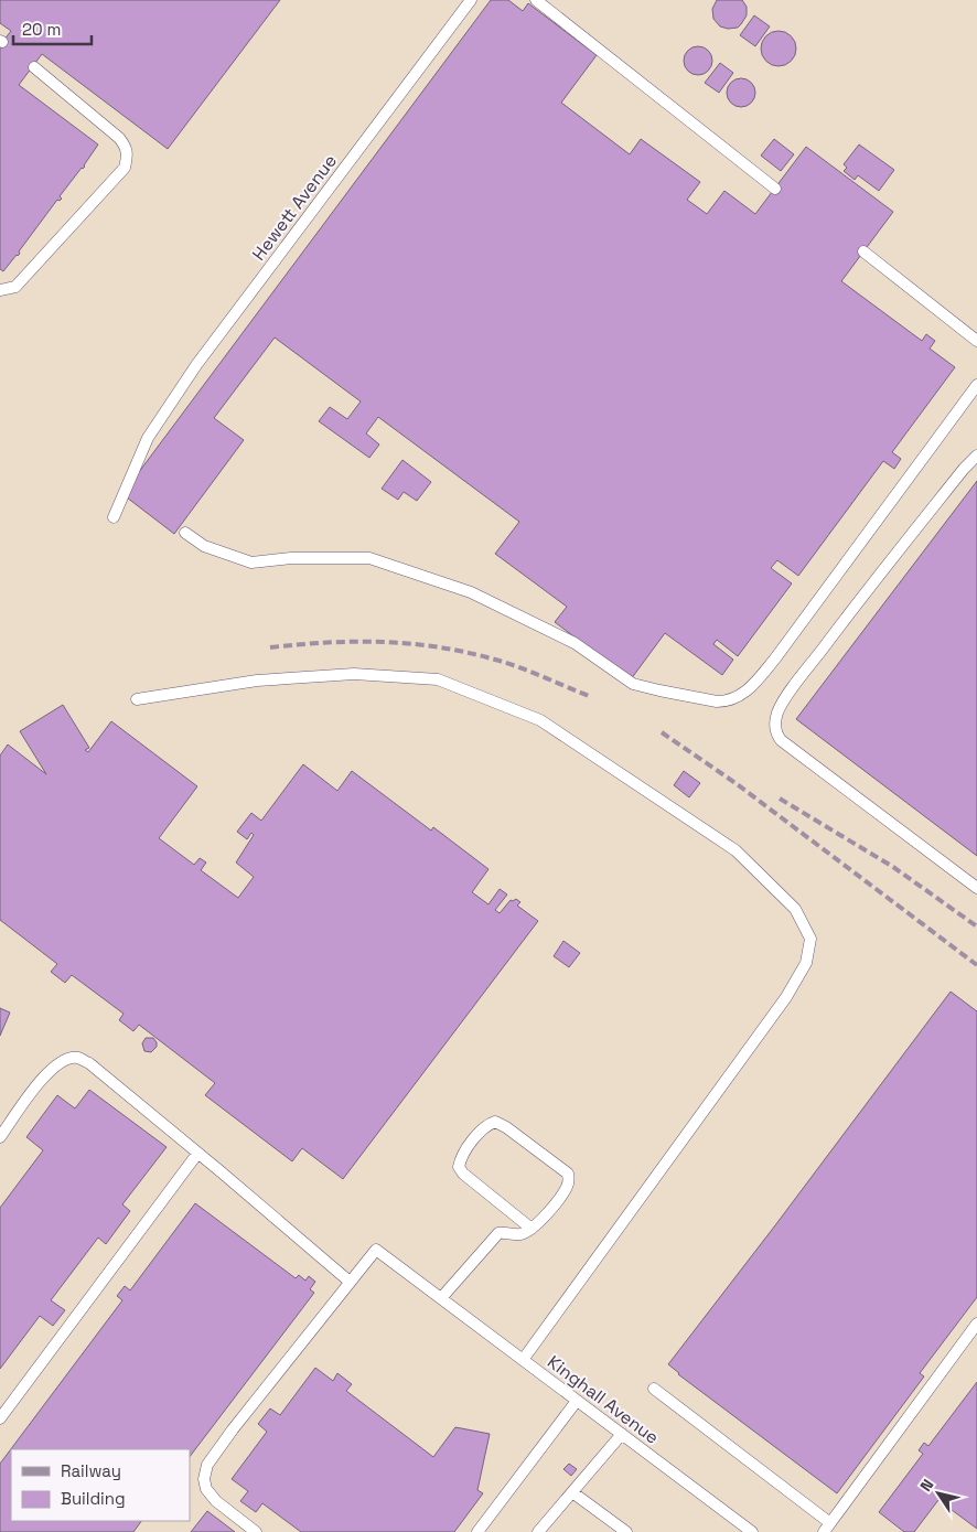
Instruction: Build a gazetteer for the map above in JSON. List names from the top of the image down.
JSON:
{
  "streets": {
    "lane": ["Hewett Avenue", "Kinghall Avenue"]
  },
  "legend": ["Railway", "Building"],
  "scale_bar": "20 m",
  "north": "top left"
}
